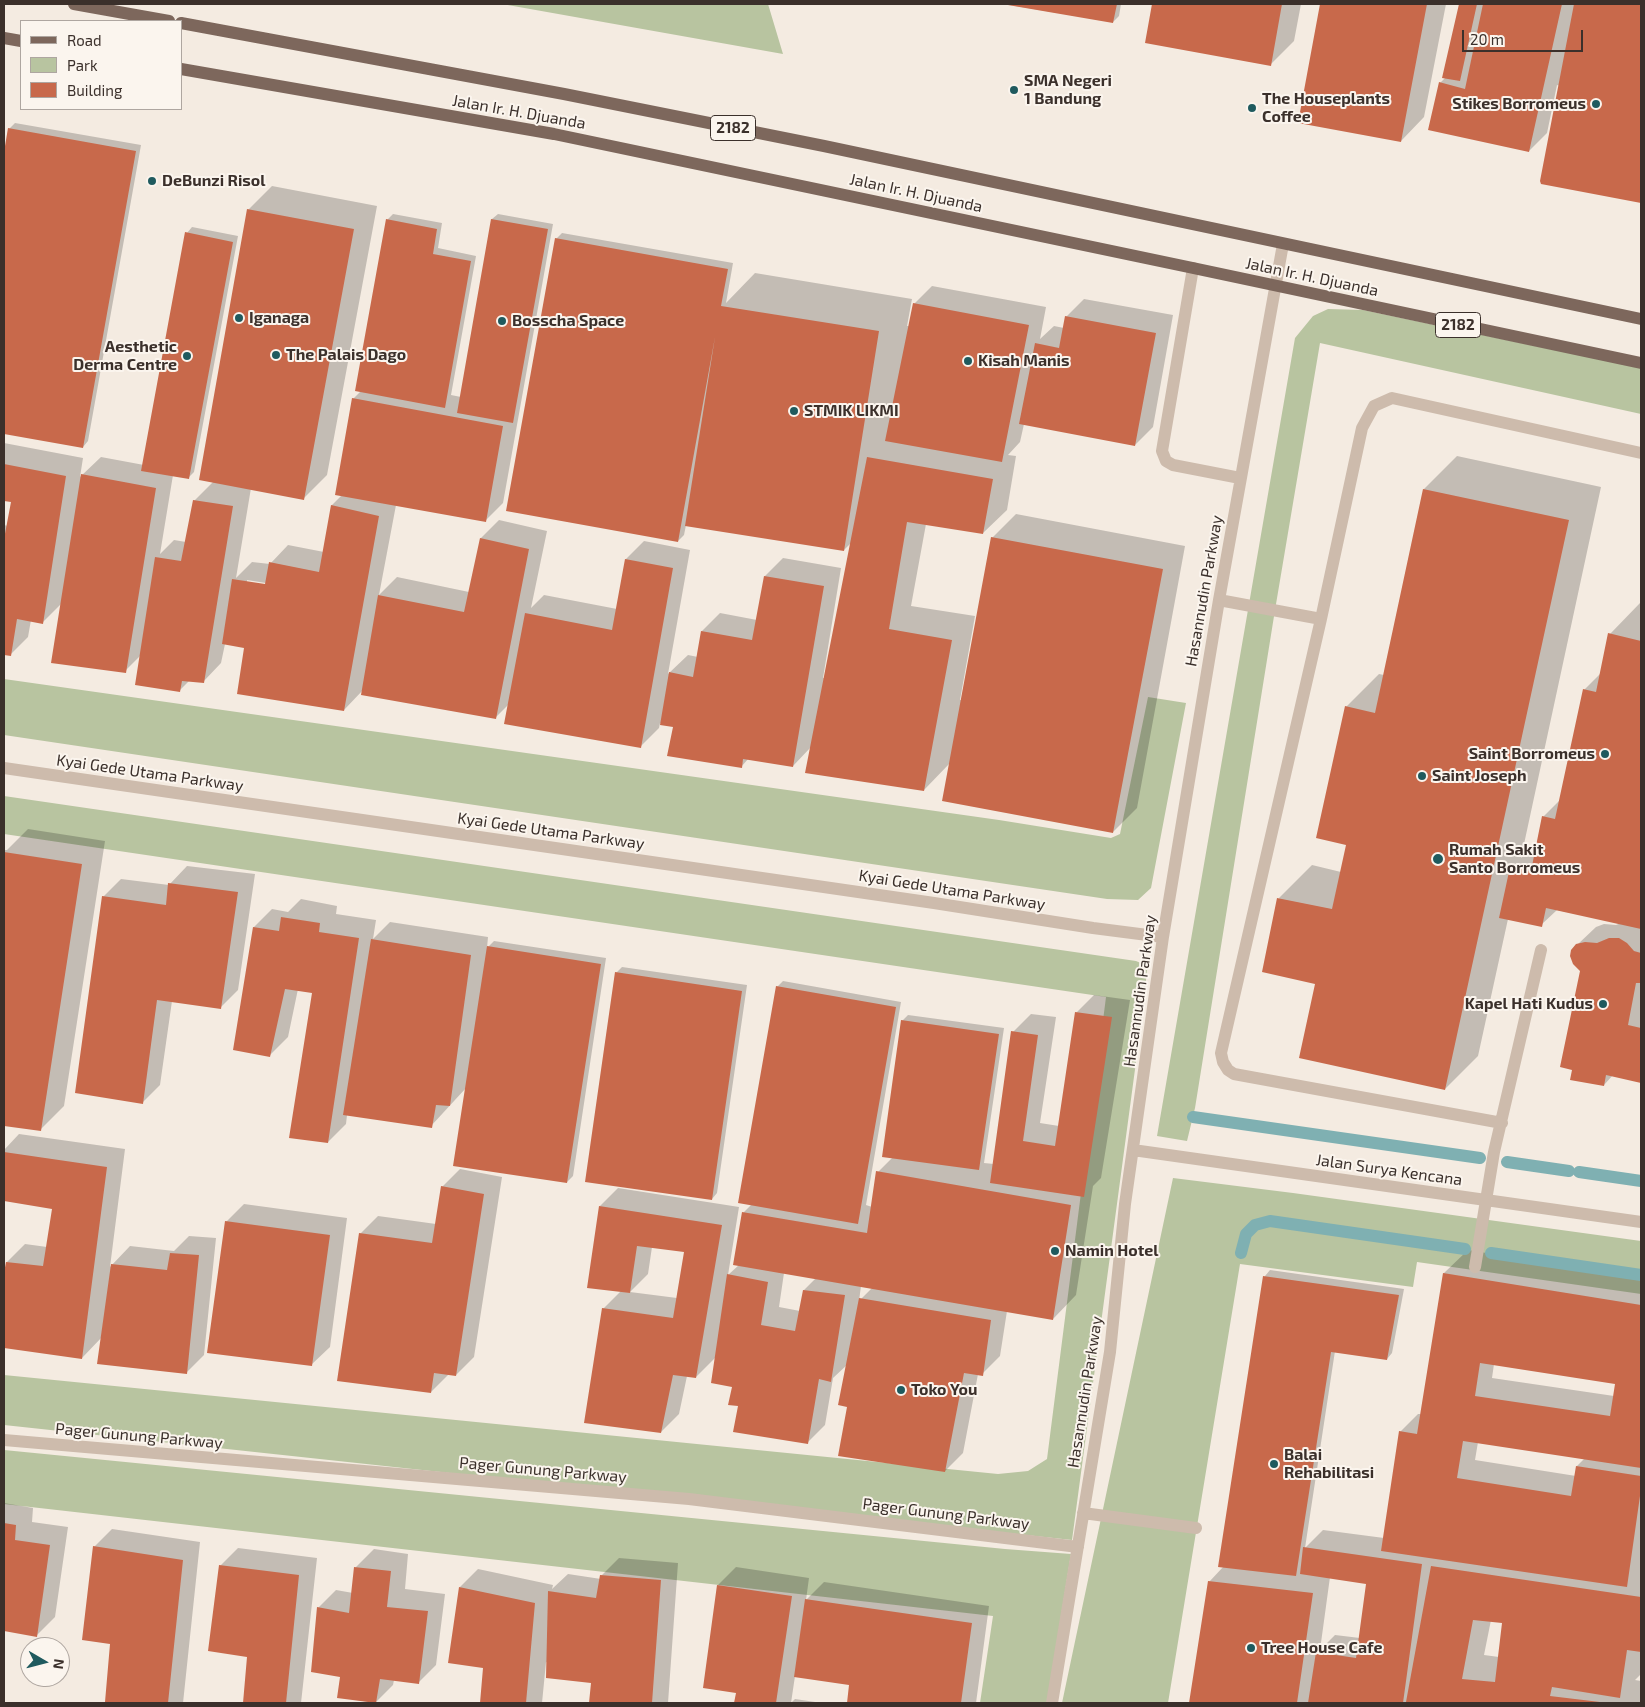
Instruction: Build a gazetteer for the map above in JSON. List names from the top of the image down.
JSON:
{
  "streets": {
    "main road": ["Jalan Ir. H. Djuanda", "2182"],
    "street": [
      "Hasannudin Parkway",
      "Kyai Gede Utama Parkway",
      "Jalan Surya Kencana",
      "Pager Gunung Parkway"
    ]
  },
  "crossings": [
    ["Jalan Ir. H. Djuanda", "Hasannudin Parkway"],
    ["Hasannudin Parkway", "Kyai Gede Utama Parkway"],
    ["Hasannudin Parkway", "Jalan Surya Kencana"],
    ["Hasannudin Parkway", "Pager Gunung Parkway"]
  ],
  "places": [
    "SMA Negeri 1 Bandung",
    "Stikes Borromeus",
    "The Houseplants Coffee",
    "DeBunzi Risol",
    "Iganaga",
    "Bosscha Space",
    "The Palais Dago",
    "Aesthetic Derma Centre",
    "Kisah Manis",
    "STMIK LIKMI",
    "Saint Borromeus",
    "Saint Joseph",
    "Rumah Sakit Santo Borromeus",
    "Kapel Hati Kudus",
    "Namin Hotel",
    "Toko You",
    "Balai Rehabilitasi",
    "Tree House Cafe"
  ],
  "legend": ["Road", "Park", "Building"],
  "scale_bar": "20 m",
  "north": "right"
}
